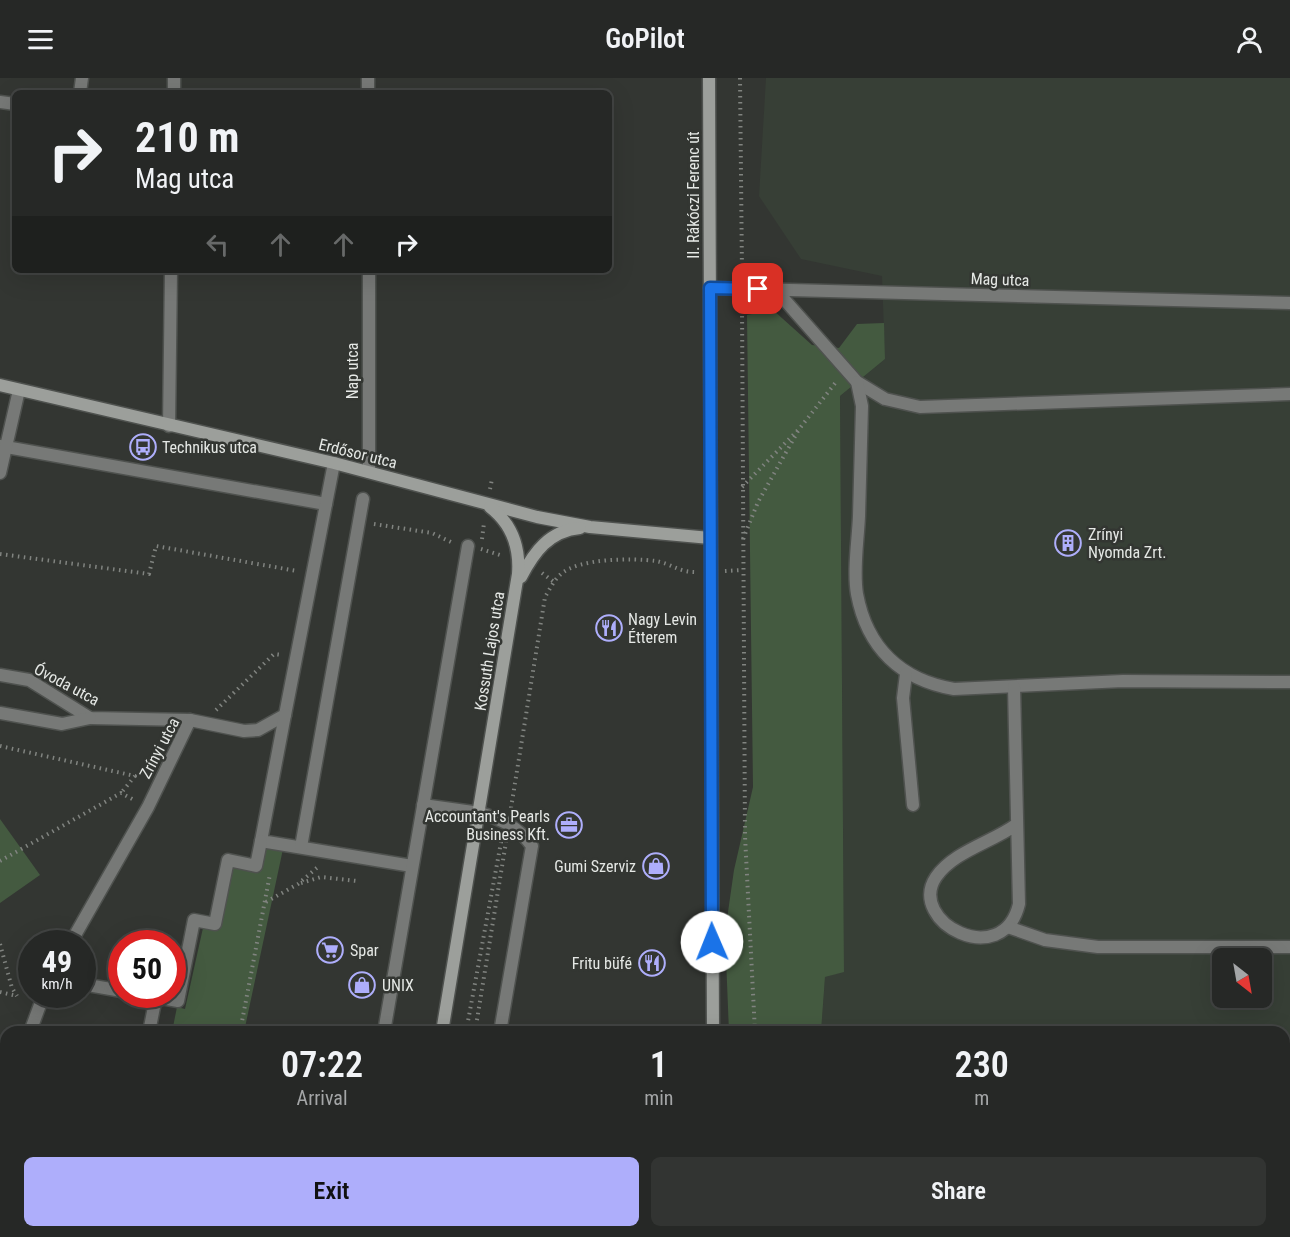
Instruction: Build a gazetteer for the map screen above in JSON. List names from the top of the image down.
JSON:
{
  "streets": {
    "street": [
      "II. Rákóczi Ferenc út",
      "Mag utca",
      "Nap utca",
      "Erdősor utca",
      "Kossuth Lajos utca",
      "Óvoda utca",
      "Zrínyi utca"
    ]
  },
  "crossings": [
    ["II. Rákóczi Ferenc út", "Mag utca"],
    ["II. Rákóczi Ferenc út", "Erdősor utca"],
    ["Nap utca", "Erdősor utca"],
    ["Erdősor utca", "Kossuth Lajos utca"],
    ["Óvoda utca", "Zrínyi utca"]
  ],
  "places": {
    "bus stop": ["Technikus utca"],
    "building": ["Zrínyi Nyomda Zrt."],
    "restaurant": ["Nagy Levin Étterem", "Fritu büfé"],
    "office": ["Accountant's Pearls Business Kft."],
    "shop": ["Gumi Szerviz", "UNIX"],
    "supermarket": ["Spar"]
  },
  "north": "bottom right",
  "page": {
    "header": "GoPilot",
    "turn": ["210 m", "Mag utca"],
    "speed": "49 km/h",
    "limit": "50",
    "eta": [
      "07:22",
      "Arrival",
      "1",
      "min",
      "230",
      "m"
    ],
    "buttons": ["Exit", "Share"]
  }
}
